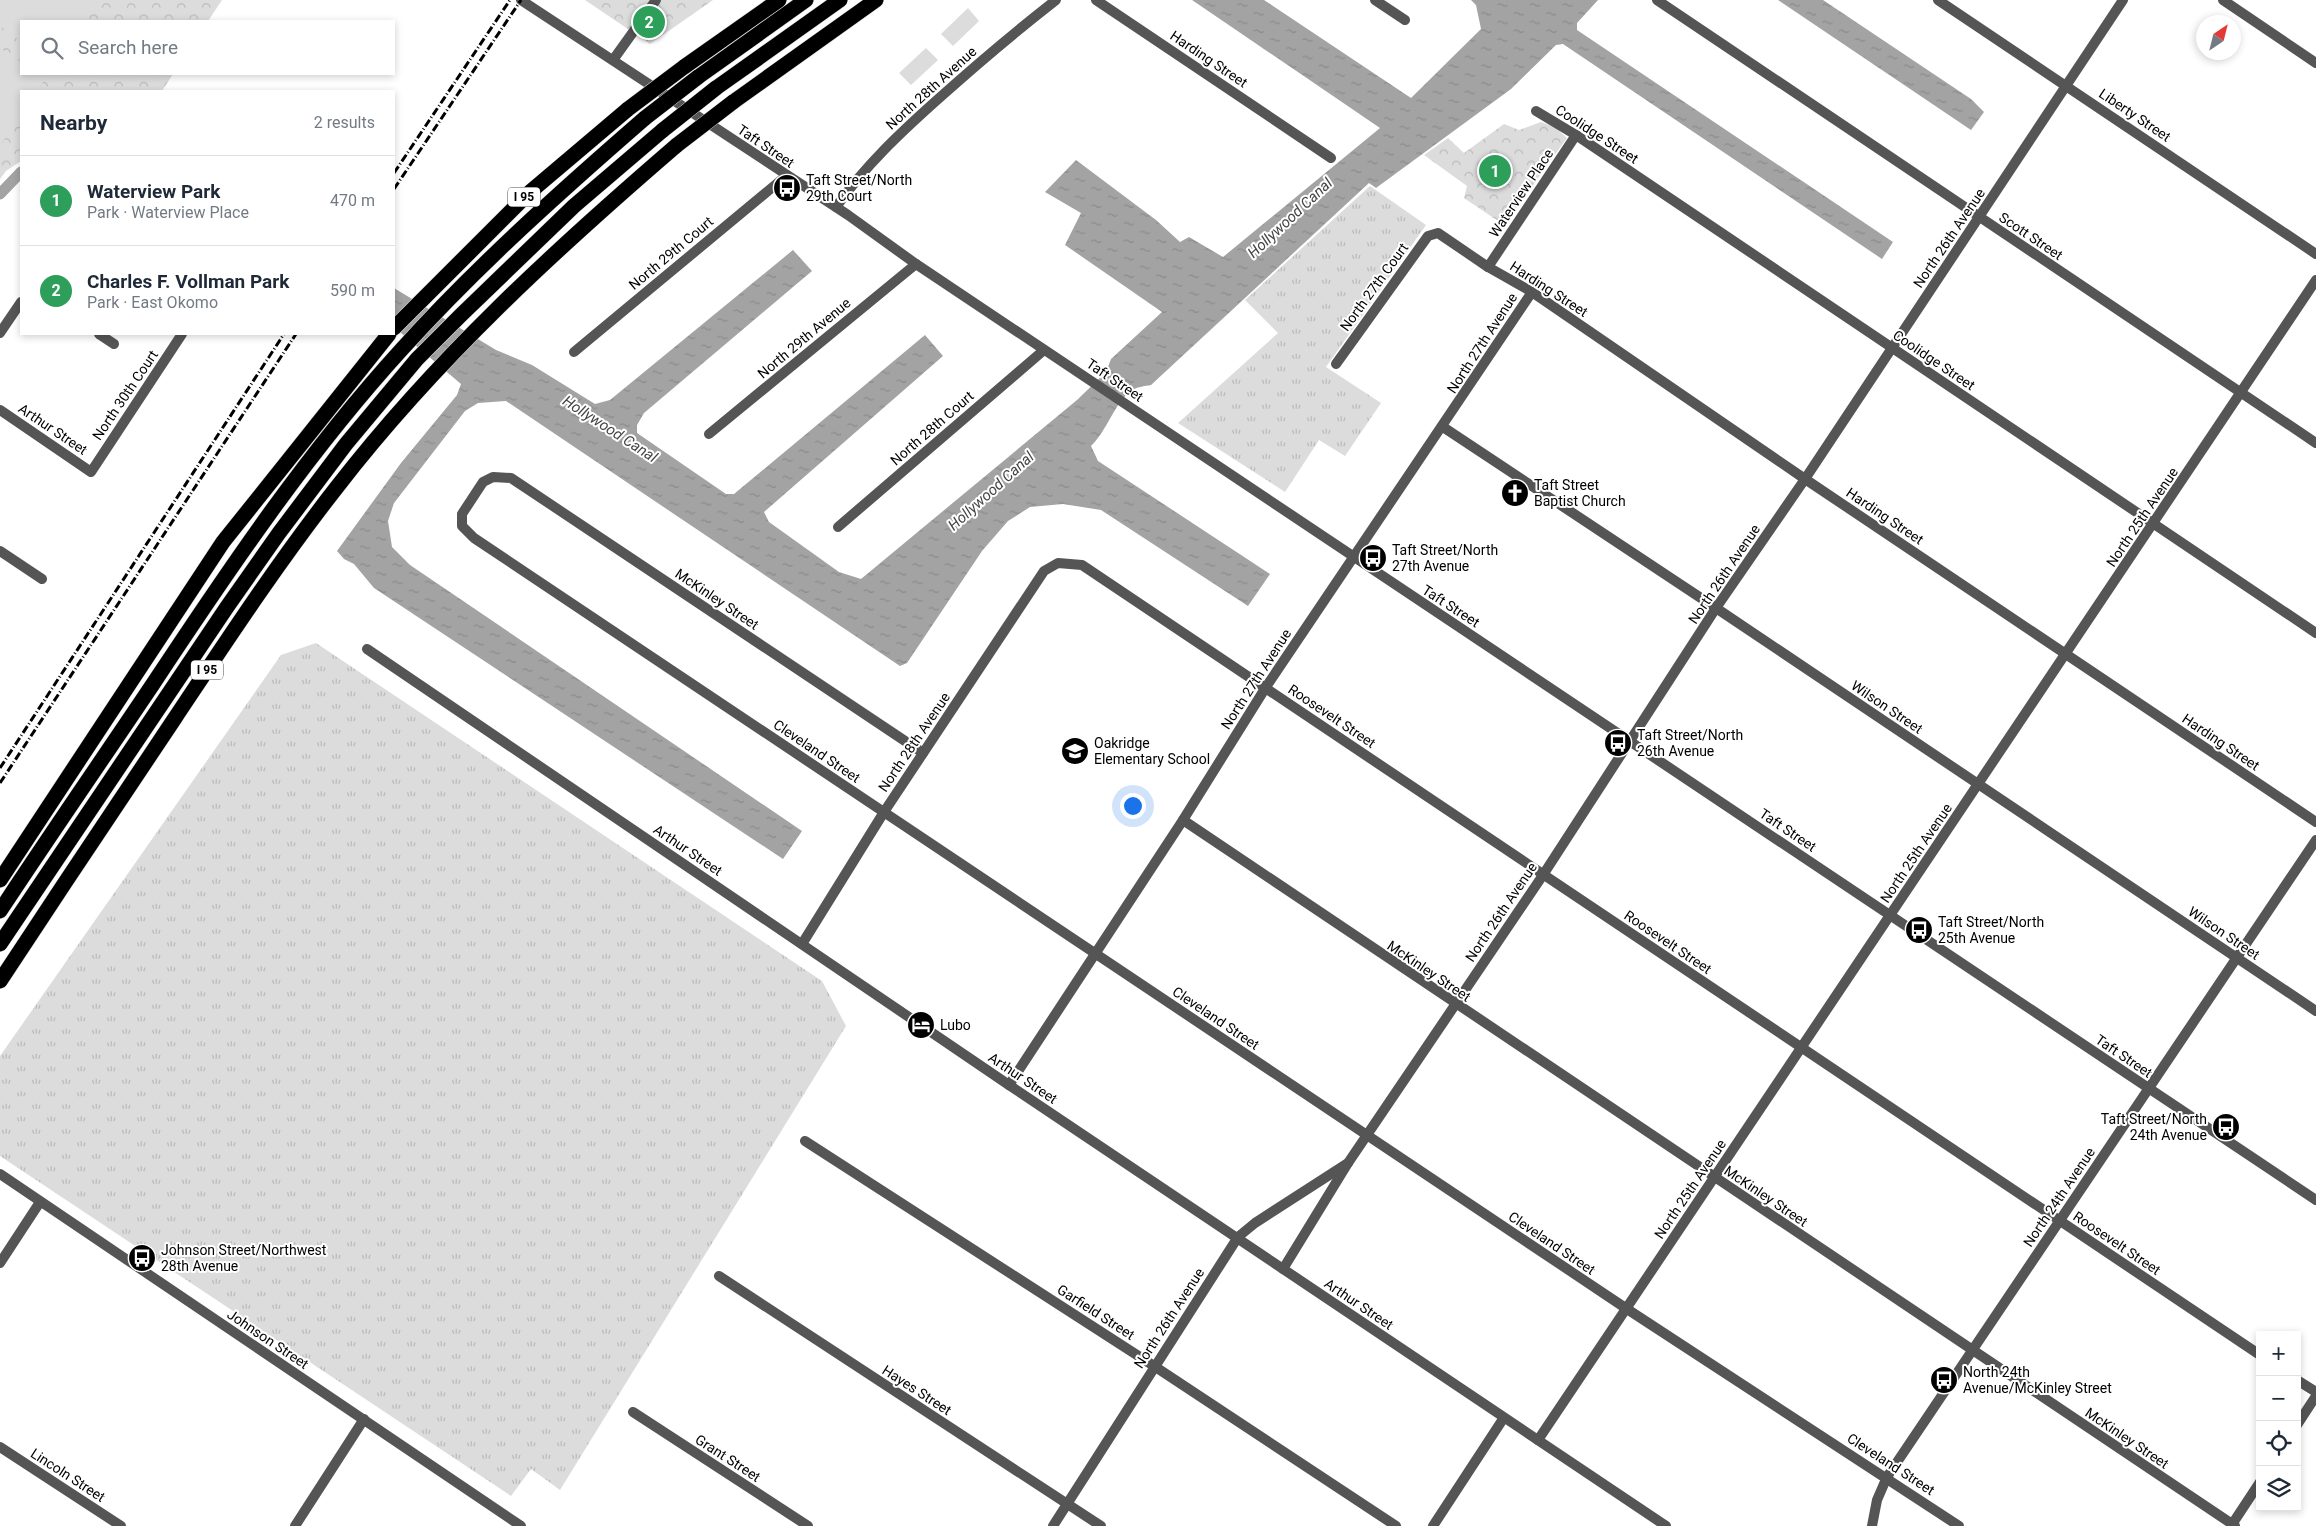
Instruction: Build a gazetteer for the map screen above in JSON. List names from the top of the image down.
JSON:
{
  "streets": {
    "highway": ["I 95"],
    "street": [
      "Harding Street",
      "North 28th Avenue",
      "Liberty Street",
      "Coolidge Street",
      "Taft Street",
      "Waterview Place",
      "Scott Street",
      "North 26th Avenue",
      "North 29th Court",
      "North 27th Court",
      "North 29th Avenue",
      "North 27th Avenue",
      "North 30th Court",
      "North 28th Court",
      "Arthur Street",
      "North 25th Avenue",
      "McKinley Street",
      "Wilson Street",
      "Roosevelt Street",
      "Cleveland Street",
      "North 24th Avenue",
      "Garfield Street",
      "Johnson Street",
      "Hayes Street",
      "Grant Street",
      "Lincoln Street"
    ]
  },
  "crossings": [
    ["Harding Street", "Waterview Place"],
    ["Harding Street", "North 26th Avenue"],
    ["Harding Street", "North 27th Court"],
    ["Harding Street", "North 27th Avenue"],
    ["Harding Street", "North 25th Avenue"],
    ["North 28th Avenue", "Taft Street"],
    ["North 28th Avenue", "Arthur Street"],
    ["North 28th Avenue", "McKinley Street"],
    ["North 28th Avenue", "Roosevelt Street"],
    ["North 28th Avenue", "Cleveland Street"],
    ["Liberty Street", "North 26th Avenue"],
    ["Coolidge Street", "Waterview Place"],
    ["Coolidge Street", "North 26th Avenue"],
    ["Coolidge Street", "North 25th Avenue"],
    ["Taft Street", "North 26th Avenue"],
    ["Taft Street", "North 29th Court"],
    ["Taft Street", "North 29th Avenue"],
    ["Taft Street", "North 27th Avenue"],
    ["Taft Street", "North 28th Court"],
    ["Taft Street", "North 25th Avenue"],
    ["Taft Street", "North 24th Avenue"],
    ["Scott Street", "North 26th Avenue"],
    ["Scott Street", "North 25th Avenue"],
    ["North 26th Avenue", "Arthur Street"],
    ["North 26th Avenue", "McKinley Street"],
    ["North 26th Avenue", "Wilson Street"],
    ["North 26th Avenue", "Roosevelt Street"],
    ["North 26th Avenue", "Cleveland Street"],
    ["North 26th Avenue", "Garfield Street"],
    ["North 26th Avenue", "Hayes Street"],
    ["North 27th Avenue", "Arthur Street"],
    ["North 27th Avenue", "McKinley Street"],
    ["North 27th Avenue", "Wilson Street"],
    ["North 27th Avenue", "Roosevelt Street"],
    ["North 27th Avenue", "Cleveland Street"],
    ["North 30th Court", "Arthur Street"],
    ["Arthur Street", "North 25th Avenue"],
    ["North 25th Avenue", "McKinley Street"],
    ["North 25th Avenue", "Wilson Street"],
    ["North 25th Avenue", "Roosevelt Street"],
    ["North 25th Avenue", "Cleveland Street"],
    ["McKinley Street", "Cleveland Street"],
    ["McKinley Street", "North 24th Avenue"],
    ["Wilson Street", "North 24th Avenue"],
    ["Roosevelt Street", "North 24th Avenue"],
    ["Cleveland Street", "North 24th Avenue"]
  ],
  "water": ["Hollywood Canal"],
  "places": {
    "bus stop": [
      "Taft Street/North 29th Court",
      "Taft Street/North 27th Avenue",
      "Taft Street/North 26th Avenue",
      "Taft Street/North 25th Avenue",
      "Taft Street/North 24th Avenue",
      "Johnson Street/Northwest 28th Avenue",
      "North 24th Avenue/McKinley Street"
    ],
    "church": ["Taft Street Baptist Church"],
    "school or university": ["Oakridge Elementary School"],
    "hotel": ["Lubo"]
  },
  "north": "top right",
  "page": {
    "pins": ["2", "1"],
    "search": "Search here",
    "heading": ["Nearby", "2 results"],
    "list": [
      {
        "mark": "1",
        "name": "Waterview Park",
        "note": "Park · Waterview Place",
        "value": "470 m"
      },
      {
        "mark": "2",
        "name": "Charles F. Vollman Park",
        "note": "Park · East Okomo",
        "value": "590 m"
      }
    ],
    "map_buttons": ["+", "−"]
  }
}
